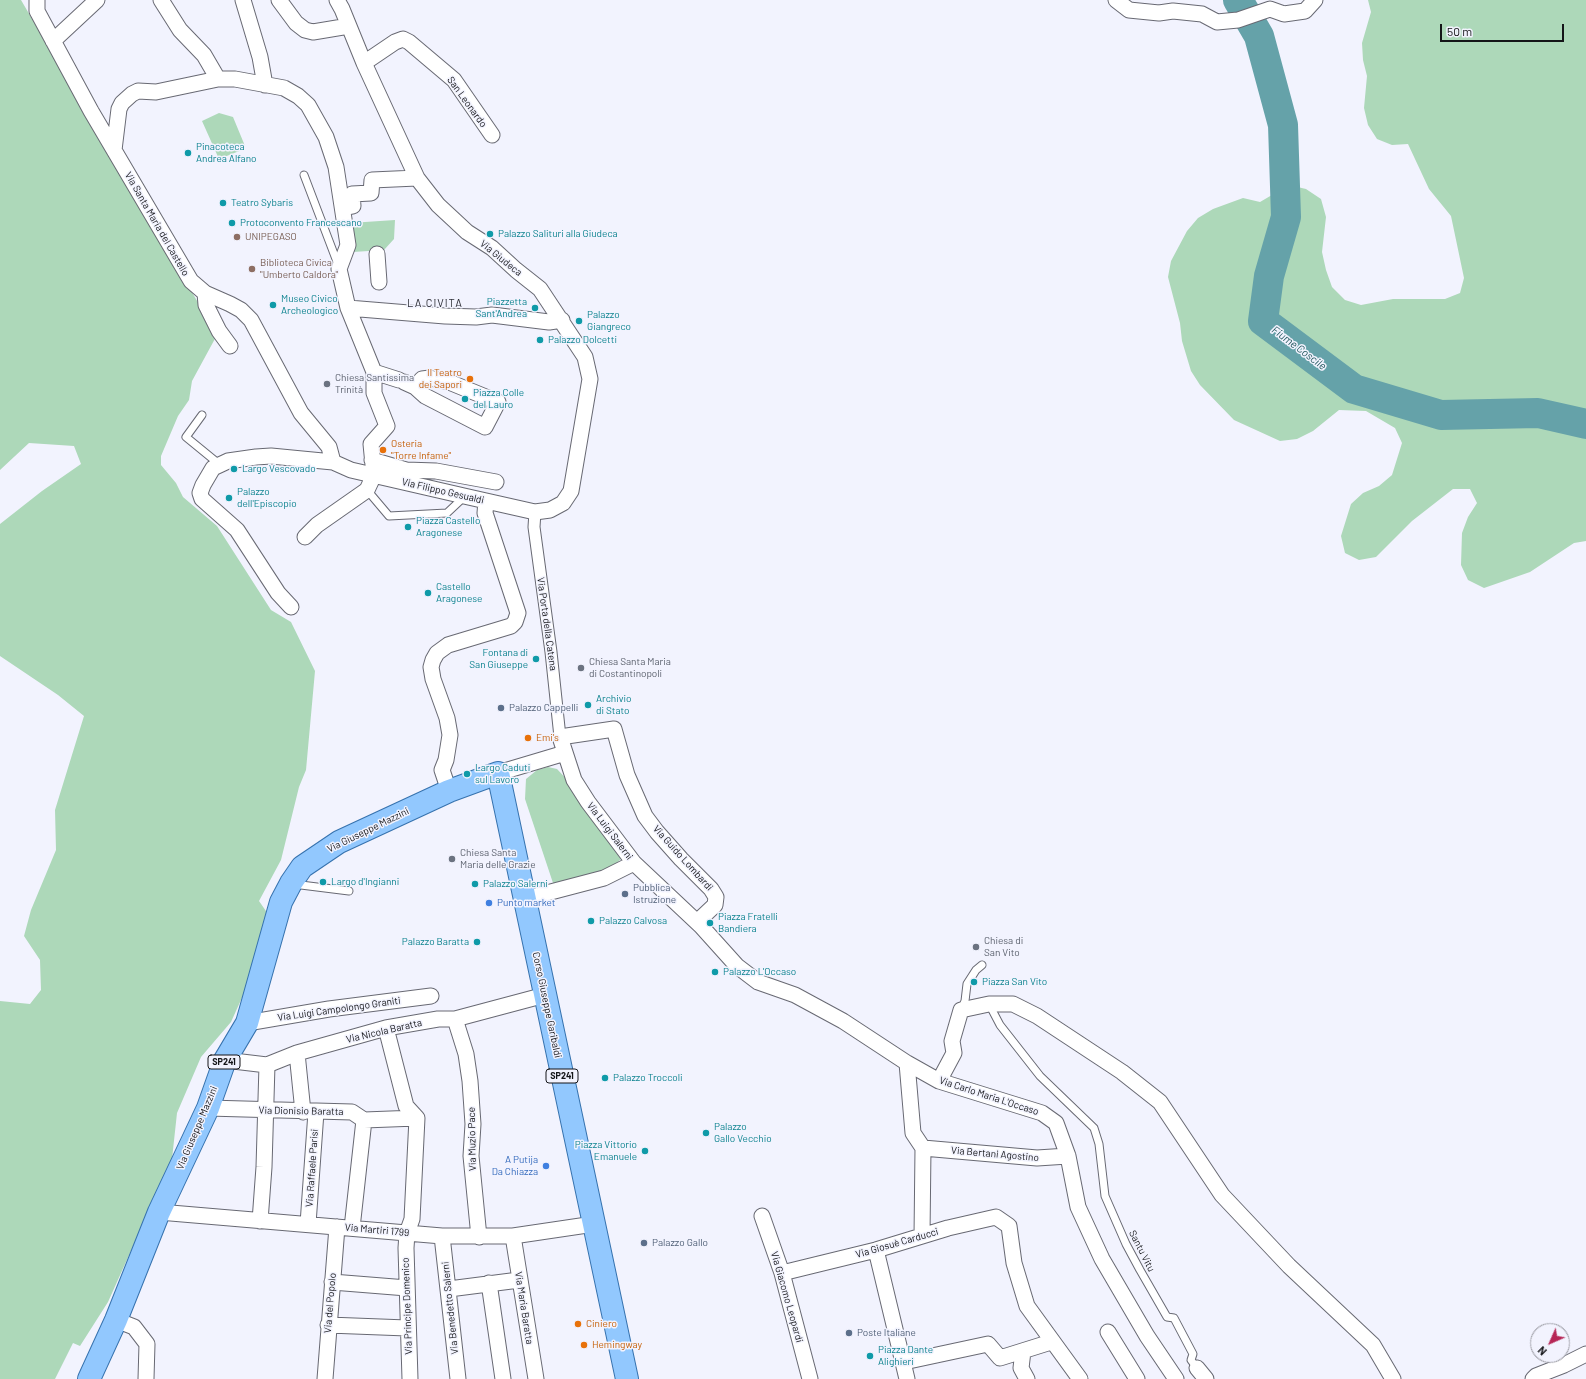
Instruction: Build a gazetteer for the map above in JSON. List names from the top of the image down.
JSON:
{
  "streets": {
    "main road": ["Via Giuseppe Mazzini", "Corso Giuseppe Garibaldi", "SP241"],
    "street": [
      "San Leonardo",
      "Via Santa Maria del Castello",
      "Via Giudeca",
      "Via Filippo Gesualdi",
      "Via Porta della Catena",
      "Via Luigi Salerni",
      "Via Guido Lombardi",
      "Via Luigi Campolongo Graniti",
      "Via Nicola Baratta",
      "Via Carlo Maria L'Occaso",
      "Via Dionisio Baratta",
      "Via Muzio Pace",
      "Via Bertani Agostino",
      "Via Raffaele Parisi",
      "Via Martiri 1799",
      "Via Giosuè Carducci",
      "Via Giacomo Leopardi",
      "Via del Popolo",
      "Via Principe Domenico",
      "Via Benedetto Salerni",
      "Via Maria Baratta"
    ],
    "lane": ["Santu Vitu"]
  },
  "crossings": [
    ["San Leonardo", "Via Giudeca"],
    ["Via Santa Maria del Castello", "Via Filippo Gesualdi"],
    ["Via Giudeca", "Via Filippo Gesualdi"],
    ["Via Giudeca", "Via Porta della Catena"],
    ["Via Filippo Gesualdi", "Via Porta della Catena"],
    ["Via Porta della Catena", "Via Luigi Salerni"],
    ["Via Porta della Catena", "Via Guido Lombardi"],
    ["Via Giuseppe Mazzini", "Via Luigi Campolongo Graniti"],
    ["Via Giuseppe Mazzini", "Via Nicola Baratta"],
    ["Via Giuseppe Mazzini", "SP241"],
    ["Via Giuseppe Mazzini", "Via Dionisio Baratta"],
    ["Via Giuseppe Mazzini", "Via Martiri 1799"],
    ["Via Luigi Salerni", "Via Guido Lombardi"],
    ["Via Luigi Salerni", "Corso Giuseppe Garibaldi"],
    ["Via Guido Lombardi", "Via Carlo Maria L'Occaso"],
    ["Corso Giuseppe Garibaldi", "Via Nicola Baratta"],
    ["Corso Giuseppe Garibaldi", "SP241"],
    ["Corso Giuseppe Garibaldi", "Via Martiri 1799"],
    ["Via Nicola Baratta", "Via Muzio Pace"],
    ["Via Nicola Baratta", "Via Raffaele Parisi"],
    ["Via Carlo Maria L'Occaso", "Via Bertani Agostino"],
    ["Via Dionisio Baratta", "Via Raffaele Parisi"],
    ["Via Dionisio Baratta", "Via Principe Domenico"],
    ["Via Muzio Pace", "Via Martiri 1799"],
    ["Via Raffaele Parisi", "Via Martiri 1799"],
    ["Via Martiri 1799", "Via del Popolo"],
    ["Via Martiri 1799", "Via Principe Domenico"],
    ["Via Martiri 1799", "Via Benedetto Salerni"],
    ["Via Martiri 1799", "Via Maria Baratta"],
    ["Via Giosuè Carducci", "Via Giacomo Leopardi"]
  ],
  "districts": ["LA CIVITA"],
  "water": ["Fiume Coscile"],
  "places": [
    "Pinacoteca Andrea Alfano",
    "Teatro Sybaris",
    "Protoconvento Francescano",
    "Palazzo Salituri alla Giudeca",
    "UNIPEGASO",
    "Biblioteca Civica \"Umberto Caldora\"",
    "Museo Civico Archeologico",
    "Piazzetta Sant'Andrea",
    "Palazzo Giangreco",
    "Palazzo Dolcetti",
    "Il Teatro dei Sapori",
    "Chiesa Santissima Trinità",
    "Piazza Colle del Lauro",
    "Osteria \"Torre Infame\"",
    "Largo Vescovado",
    "Palazzo dell'Episcopio",
    "Piazza Castello Aragonese",
    "Castello Aragonese",
    "Fontana di San Giuseppe",
    "Chiesa Santa Maria di Costantinopoli",
    "Archivio di Stato",
    "Palazzo Cappelli",
    "Emi's",
    "Largo Caduti sul Lavoro",
    "Chiesa Santa Maria delle Grazie",
    "Largo d'Ingianni",
    "Palazzo Salerni",
    "Pubblica Istruzione",
    "Punto market",
    "Palazzo Calvosa",
    "Piazza Fratelli Bandiera",
    "Palazzo Baratta",
    "Chiesa di San Vito",
    "Palazzo L'Occaso",
    "Piazza San Vito",
    "Palazzo Troccoli",
    "Palazzo Gallo Vecchio",
    "Piazza Vittorio Emanuele",
    "A Putija Da Chiazza",
    "Palazzo Gallo",
    "Ciniero",
    "Poste Italiane",
    "Hemingway",
    "Piazza Dante Alighieri"
  ],
  "scale_bar": "50 m",
  "north": "bottom left"
}
